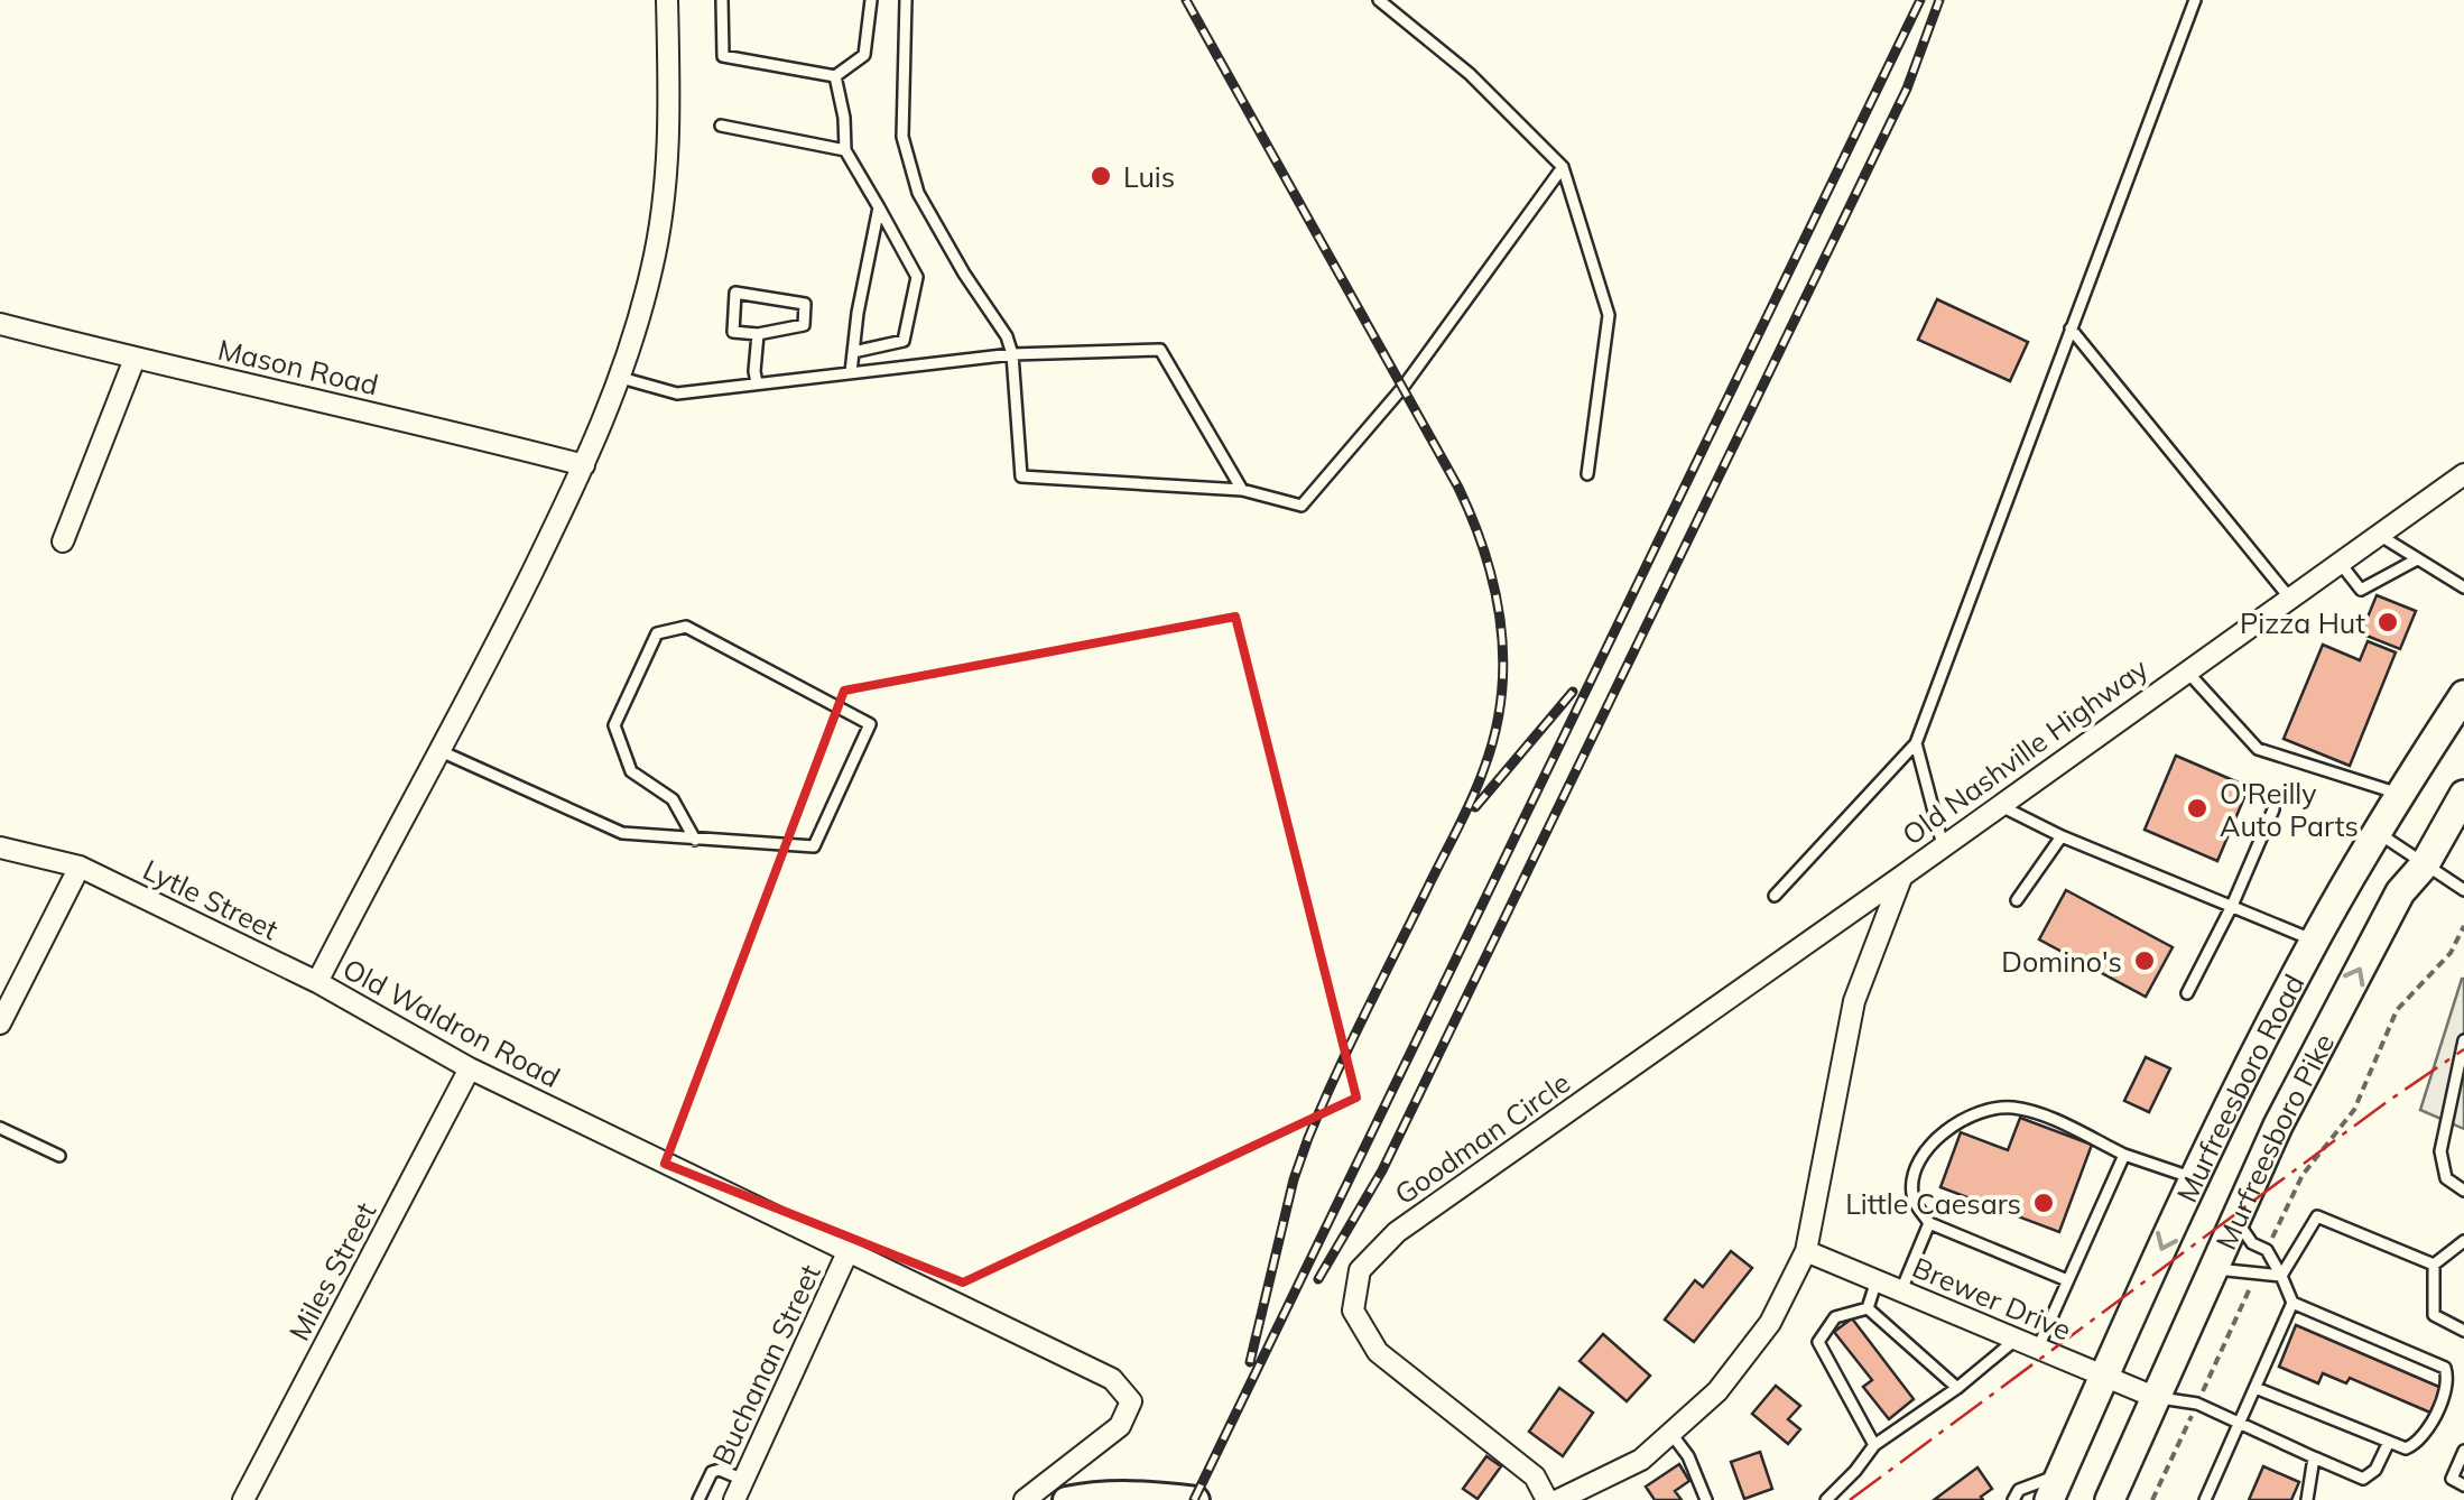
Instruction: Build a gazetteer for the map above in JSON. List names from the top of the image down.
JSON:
{
  "streets": {
    "main road": ["Murfreesboro Road", "Murfreesboro Pike"],
    "street": [
      "Mason Road",
      "Old Nashville Highway",
      "Lytle Street",
      "Old Waldron Road",
      "Goodman Circle",
      "Miles Street",
      "Brewer Drive",
      "Buchanan Street"
    ]
  },
  "crossings": [
    ["Mason Road", "Old Waldron Road"],
    ["Old Nashville Highway", "Goodman Circle"],
    ["Old Nashville Highway", "Brewer Drive"],
    ["Lytle Street", "Old Waldron Road"],
    ["Old Waldron Road", "Miles Street"],
    ["Old Waldron Road", "Buchanan Street"],
    ["Murfreesboro Road", "Brewer Drive"],
    ["Murfreesboro Pike", "Brewer Drive"]
  ],
  "one_way": ["Murfreesboro Pike"],
  "places": [
    "Luis",
    "Pizza Hut",
    "O'Reilly Auto Parts",
    "Domino's",
    "Little Caesars"
  ]
}
